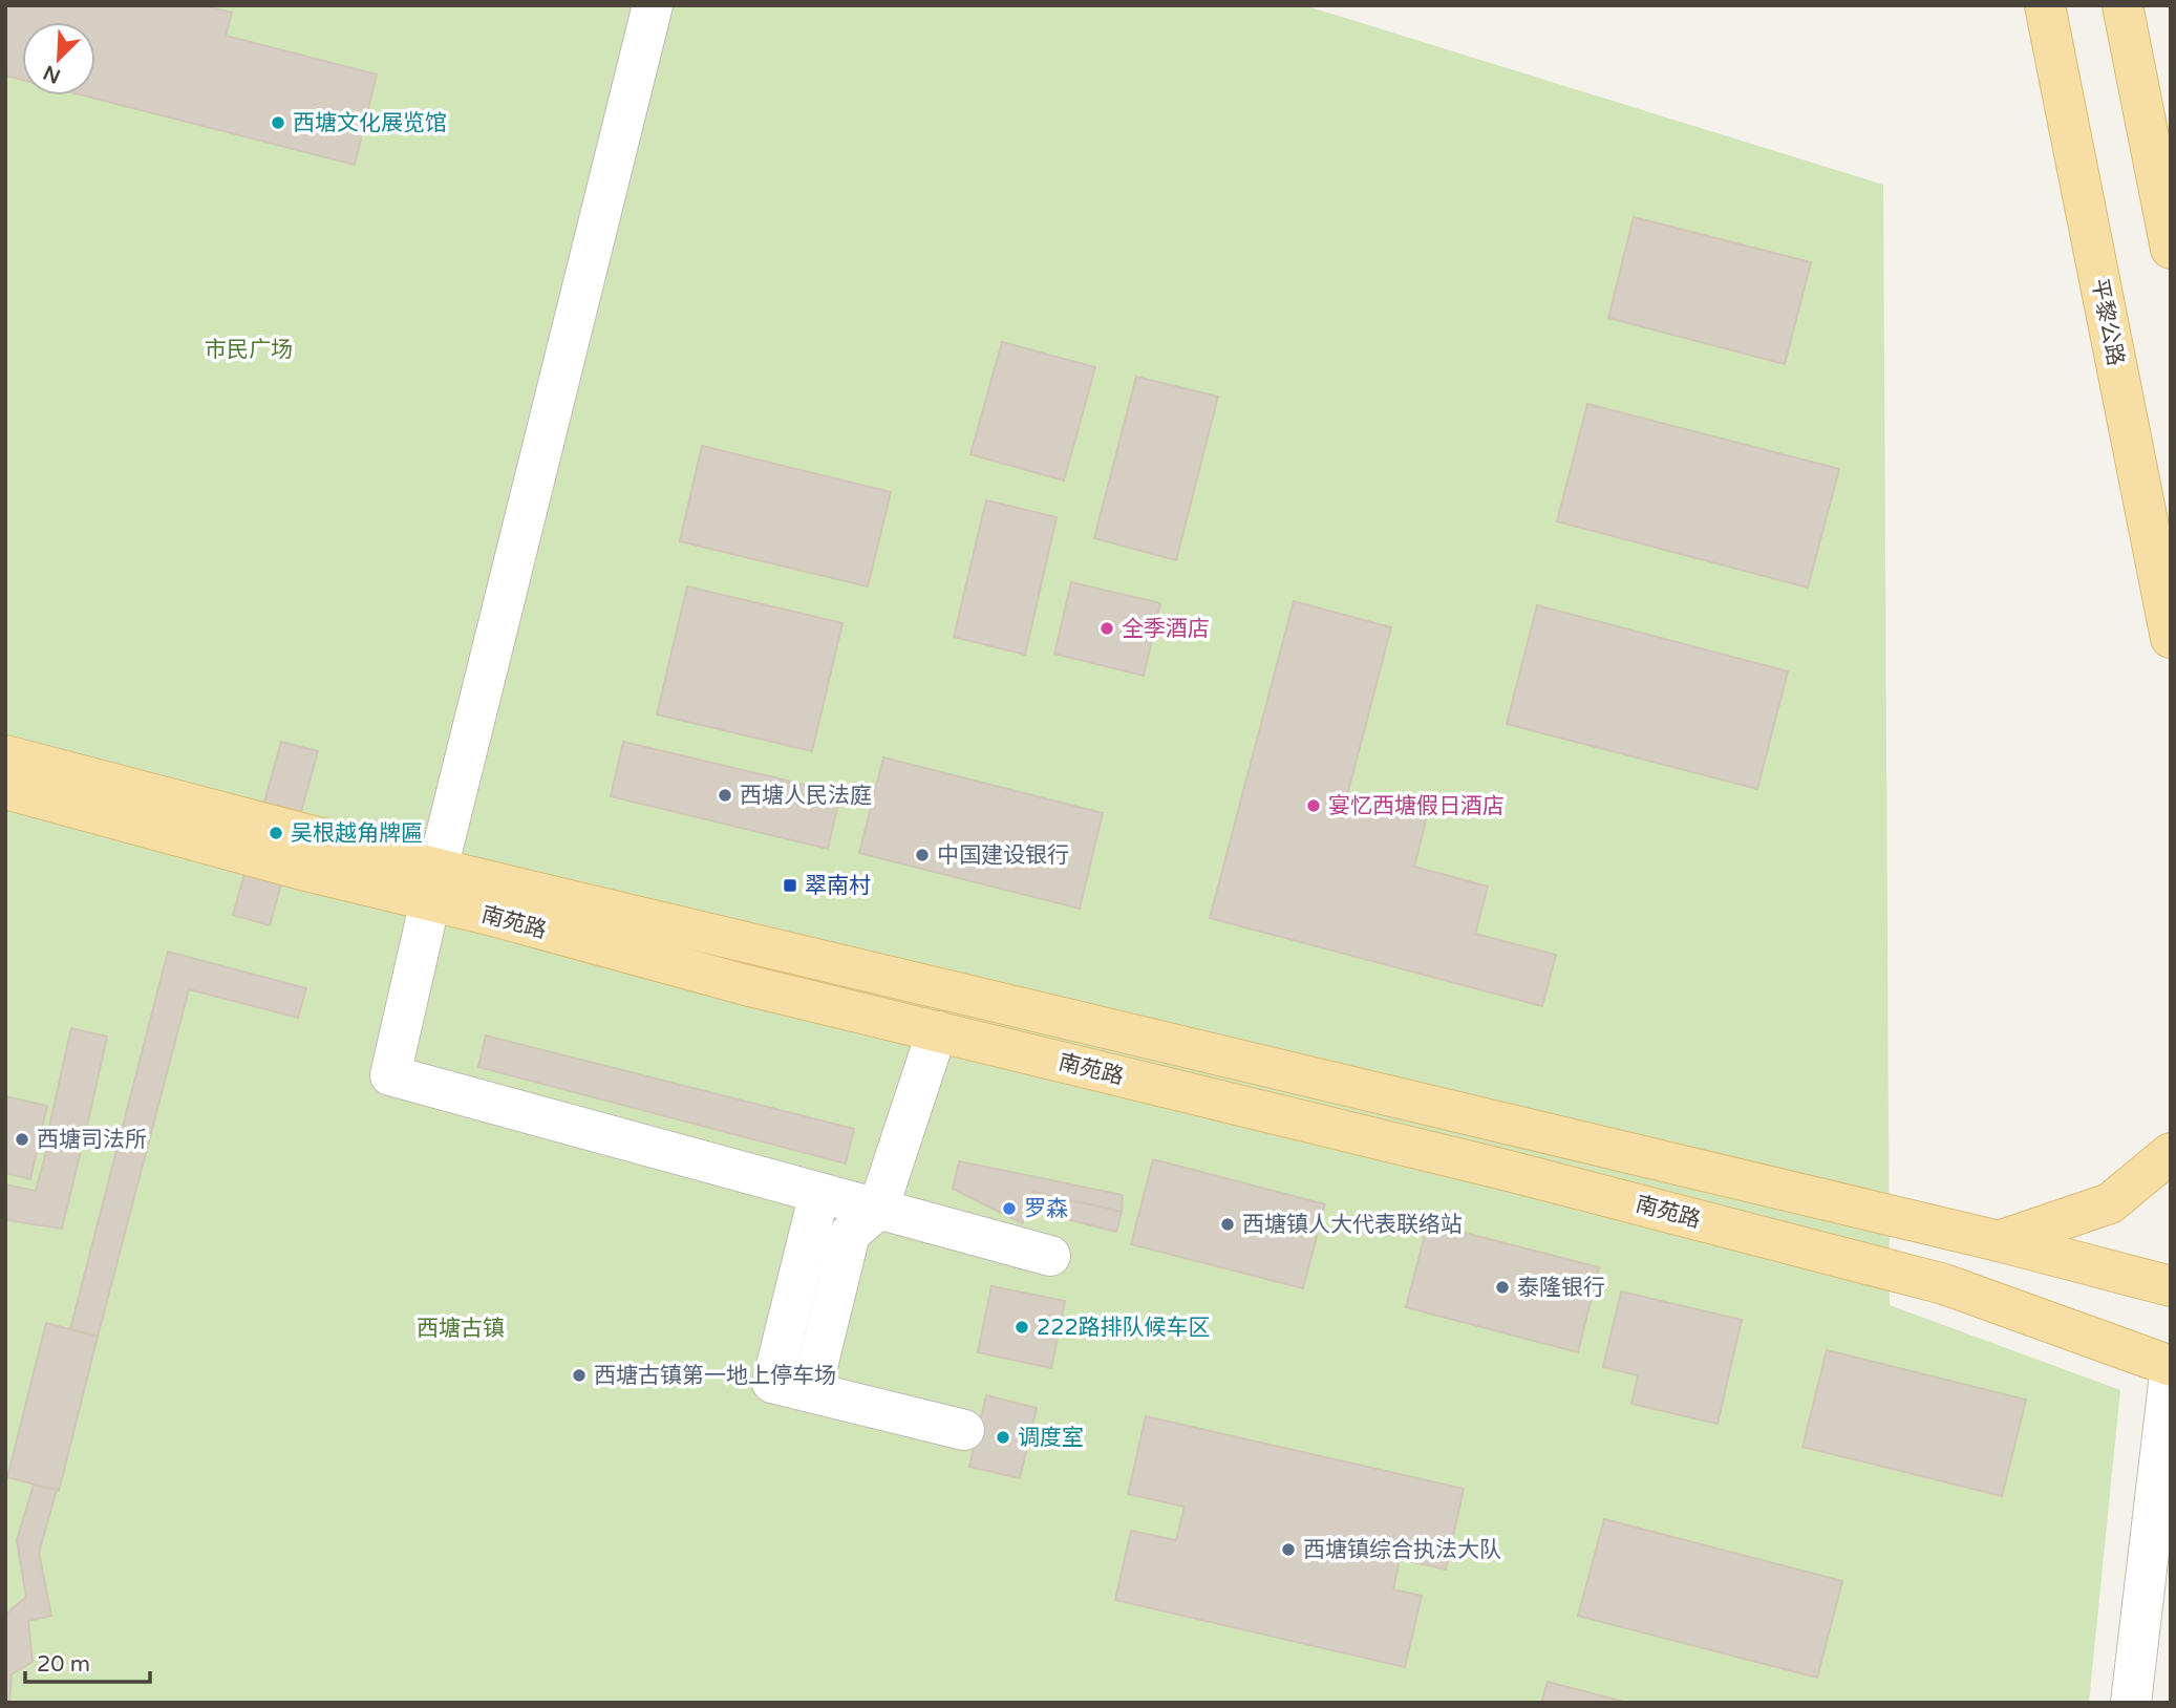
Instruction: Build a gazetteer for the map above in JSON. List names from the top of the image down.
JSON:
{
  "streets": {
    "main road": ["平黎公路", "南苑路"]
  },
  "parks": ["市民广场", "西塘古镇"],
  "places": {
    "other": [
      "西塘文化展览馆",
      "全季酒店",
      "西塘人民法庭",
      "宴忆西塘假日酒店",
      "吴根越角牌匾",
      "中国建设银行",
      "西塘司法所",
      "罗森",
      "西塘镇人大代表联络站",
      "泰隆银行",
      "222路排队候车区",
      "西塘古镇第一地上停车场",
      "调度室",
      "西塘镇综合执法大队"
    ],
    "transit": ["翠南村"]
  },
  "scale_bar": "20 m",
  "north": "bottom left"
}
